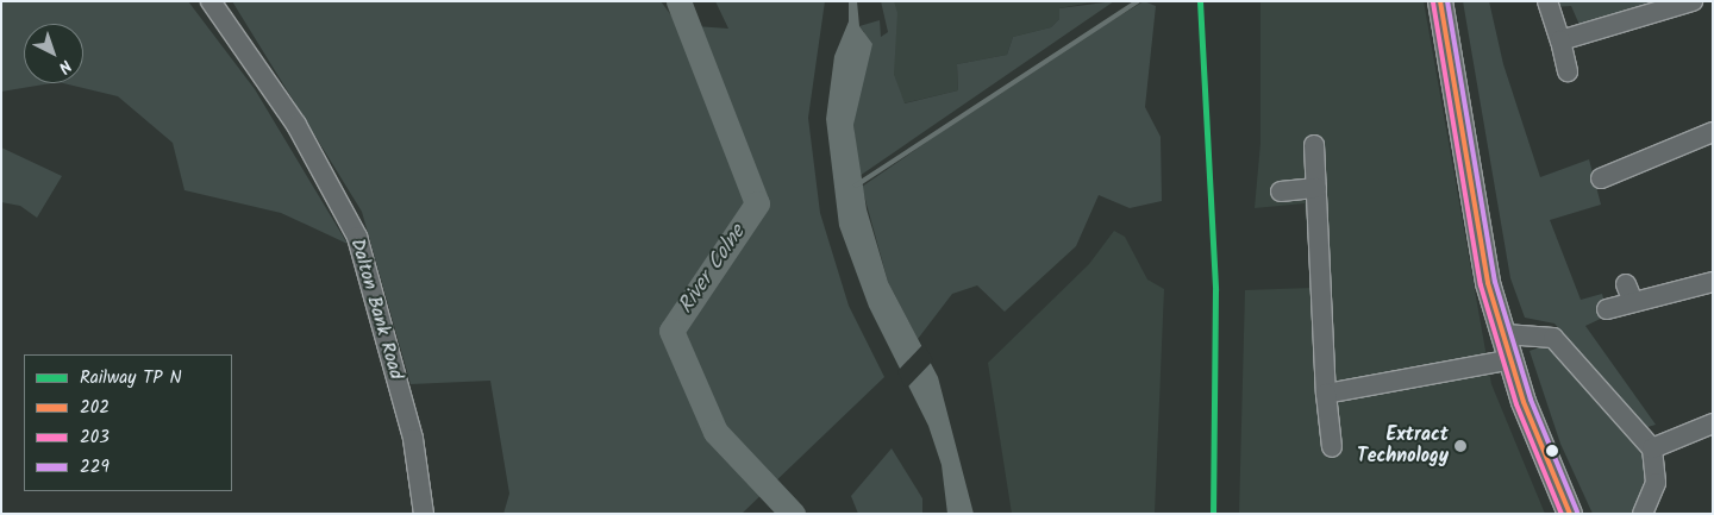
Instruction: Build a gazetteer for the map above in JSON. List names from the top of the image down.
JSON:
{
  "streets": {
    "street": ["Dalton Bank Road"]
  },
  "water": ["River Colne"],
  "places": ["Extract Technology"],
  "lines": ["transit line 202", "transit line 229", "transit line 203"],
  "legend": [
    "Railway TP N",
    "202",
    "203",
    "229"
  ],
  "north": "bottom right"
}
